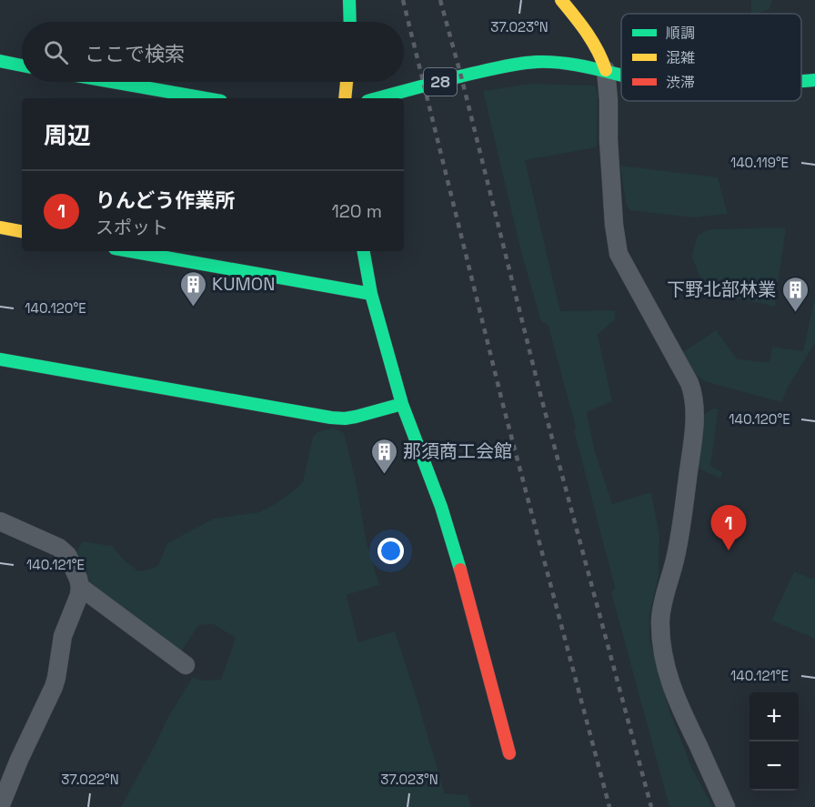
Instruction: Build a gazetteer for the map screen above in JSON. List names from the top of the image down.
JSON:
{
  "streets": {
    "street": ["28"]
  },
  "places": {
    "building": ["KUMON", "下野北部林業", "那須商工会館"]
  },
  "legend": ["順調", "混雑", "渋滞"],
  "page": {
    "search": "ここで検索",
    "heading": "周辺",
    "list": [
      {
        "mark": "1",
        "name": "りんどう作業所",
        "note": "スポット",
        "value": "120 m"
      }
    ],
    "pins": "1",
    "map_buttons": ["+", "−"]
  },
  "coordinates": [
    "37.023°N",
    "140.119°E",
    "140.120°E",
    "140.121°E",
    "37.022°N"
  ]
}
